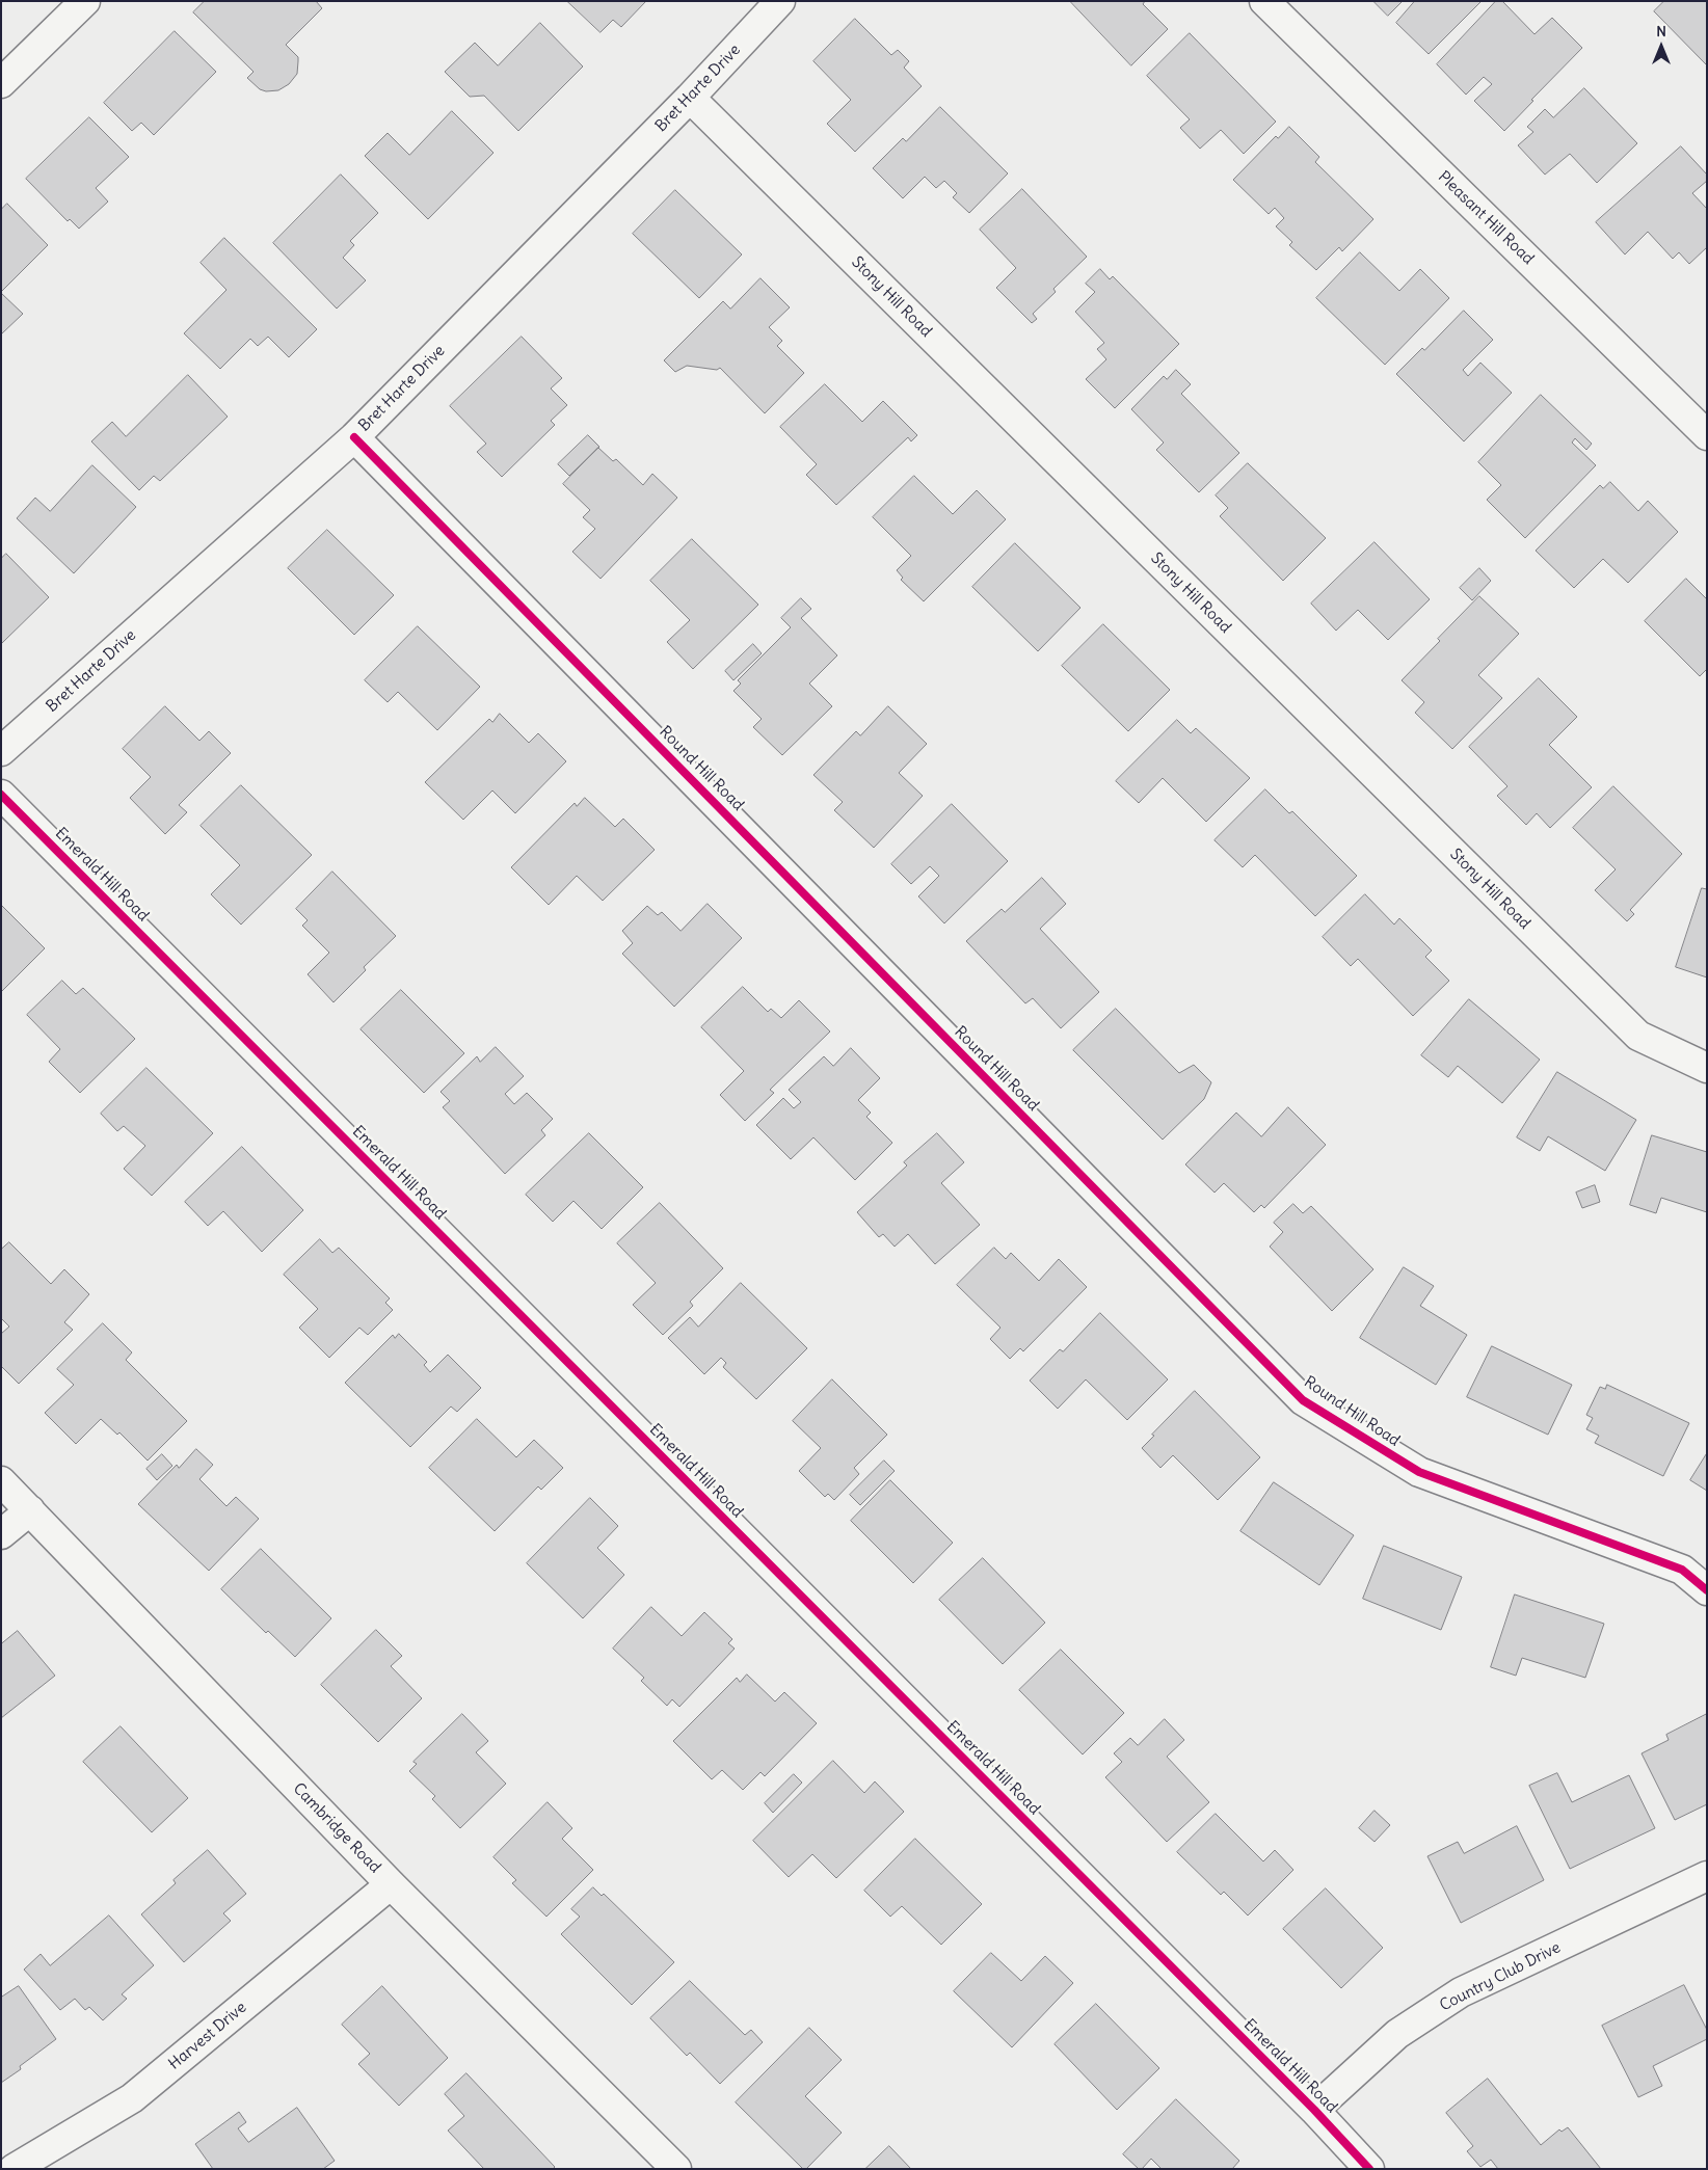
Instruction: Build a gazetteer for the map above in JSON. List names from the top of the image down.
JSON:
{
  "streets": {
    "street": [
      "Bret Harte Drive",
      "Pleasant Hill Road",
      "Stony Hill Road",
      "Round Hill Road",
      "Emerald Hill Road",
      "Cambridge Road",
      "Country Club Drive",
      "Harvest Drive"
    ]
  },
  "crossings": [
    ["Bret Harte Drive", "Stony Hill Road"],
    ["Bret Harte Drive", "Round Hill Road"],
    ["Emerald Hill Road", "Country Club Drive"],
    ["Cambridge Road", "Harvest Drive"]
  ],
  "north": "top"
}
